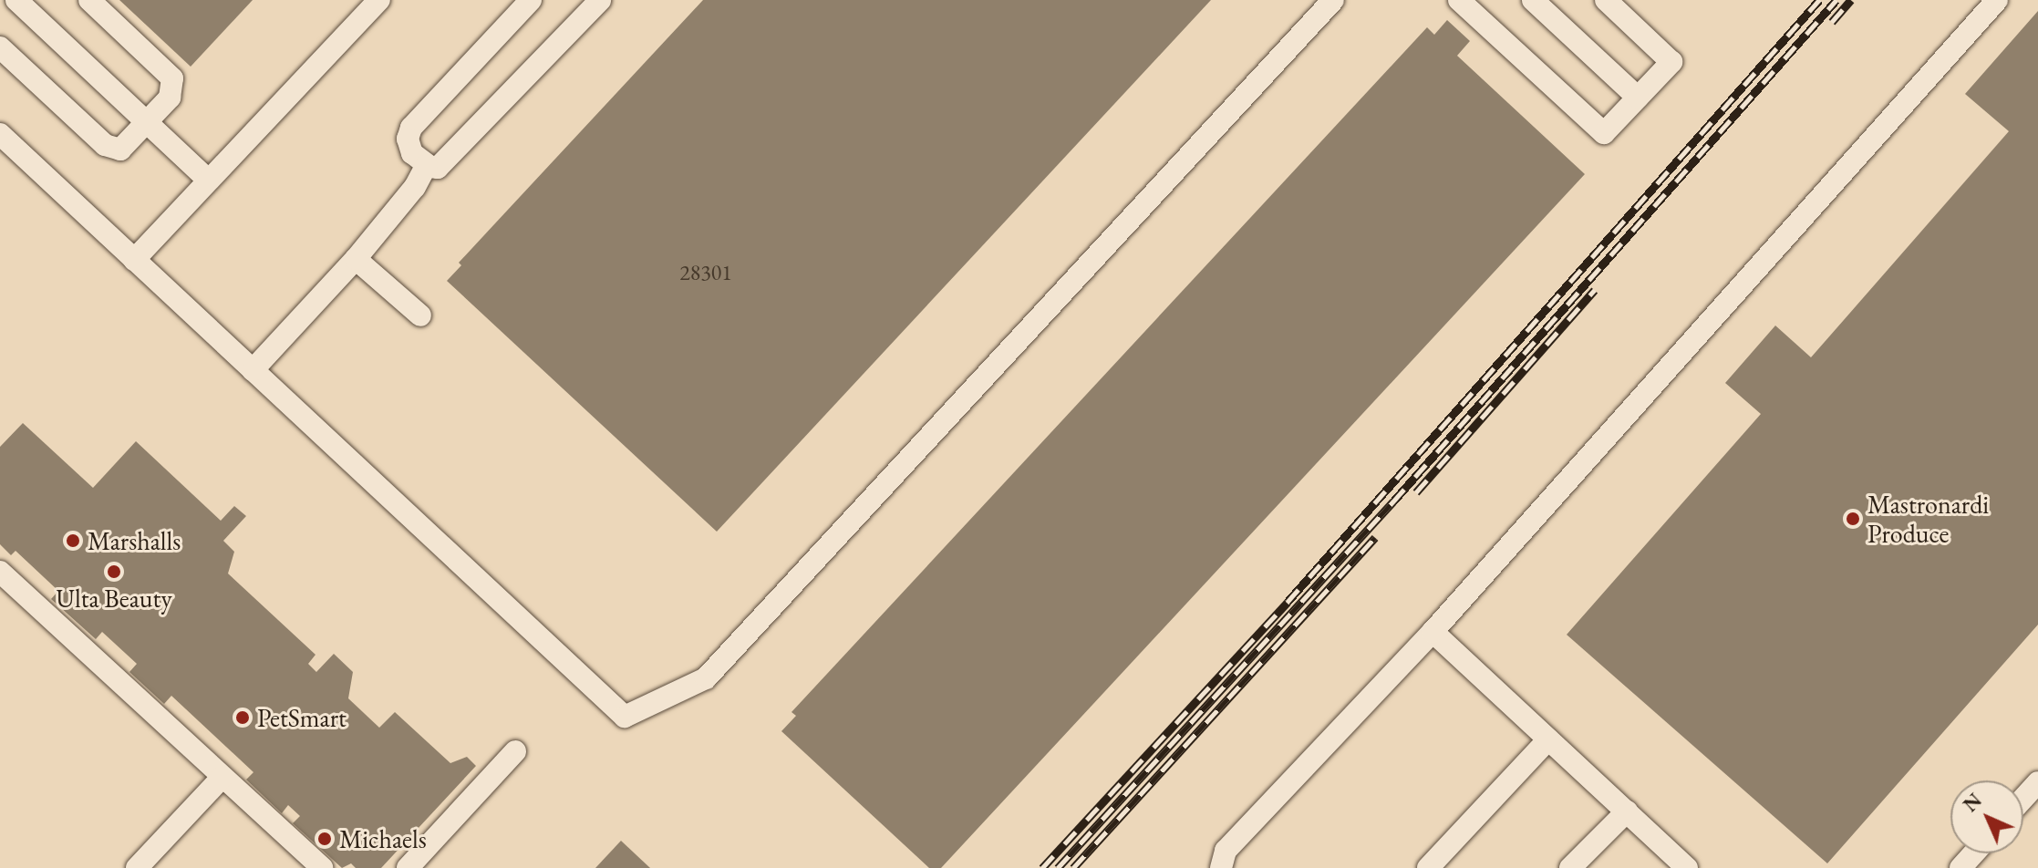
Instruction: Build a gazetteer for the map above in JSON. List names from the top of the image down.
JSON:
{
  "places": [
    "Mastronardi Produce",
    "Marshalls",
    "Ulta Beauty",
    "PetSmart",
    "Michaels"
  ],
  "house_numbers": ["28301"],
  "north": "top left"
}
